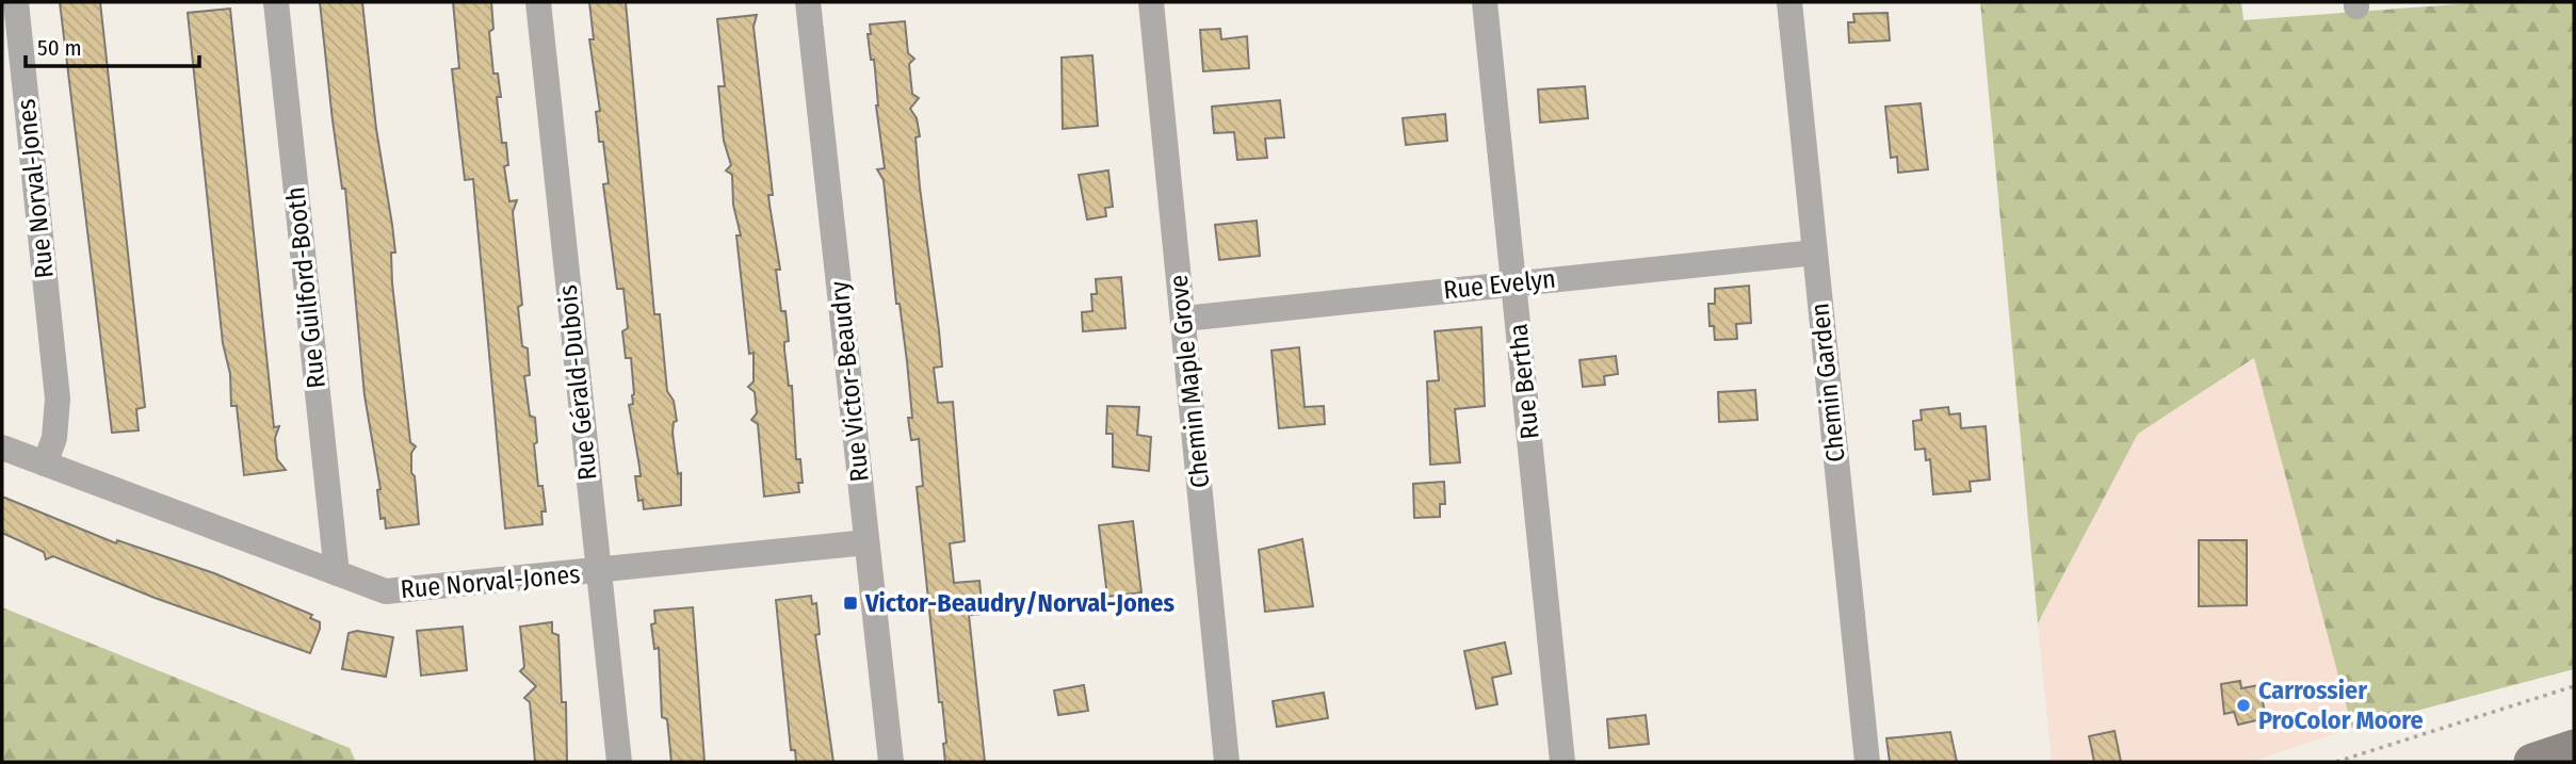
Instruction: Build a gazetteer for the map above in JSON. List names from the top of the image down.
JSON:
{
  "streets": {
    "street": [
      "Rue Norval-Jones",
      "Rue Evelyn",
      "Rue Guilford-Booth",
      "Rue Victor-Beaudry",
      "Chemin Maple Grove",
      "Rue Bertha",
      "Rue Gérald-Dubois",
      "Chemin Garden"
    ]
  },
  "crossings": [
    ["Rue Norval-Jones", "Rue Guilford-Booth"],
    ["Rue Norval-Jones", "Rue Victor-Beaudry"],
    ["Rue Norval-Jones", "Rue Gérald-Dubois"],
    ["Rue Evelyn", "Chemin Maple Grove"],
    ["Rue Evelyn", "Rue Bertha"],
    ["Rue Evelyn", "Chemin Garden"]
  ],
  "places": {
    "transit": ["Victor-Beaudry/Norval-Jones"],
    "other": ["Carrossier ProColor Moore"]
  },
  "scale_bar": "50 m"
}
